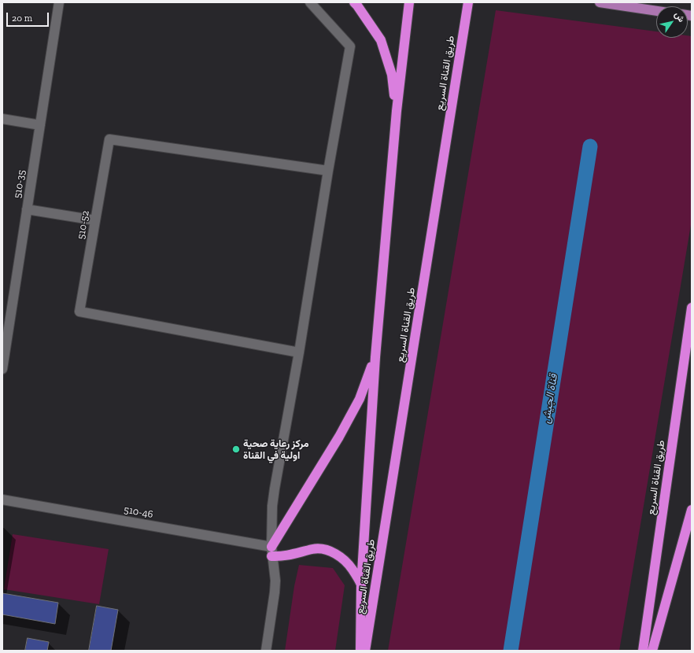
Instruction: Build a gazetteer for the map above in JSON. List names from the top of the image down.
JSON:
{
  "streets": {
    "highway": ["طريق القناة السريع"],
    "street": ["510-35", "510-52", "510-46"]
  },
  "water": ["قناة الجيش"],
  "places": ["مركز رعاية صحية اولية في القناة"],
  "scale_bar": "20 m",
  "north": "top right"
}
